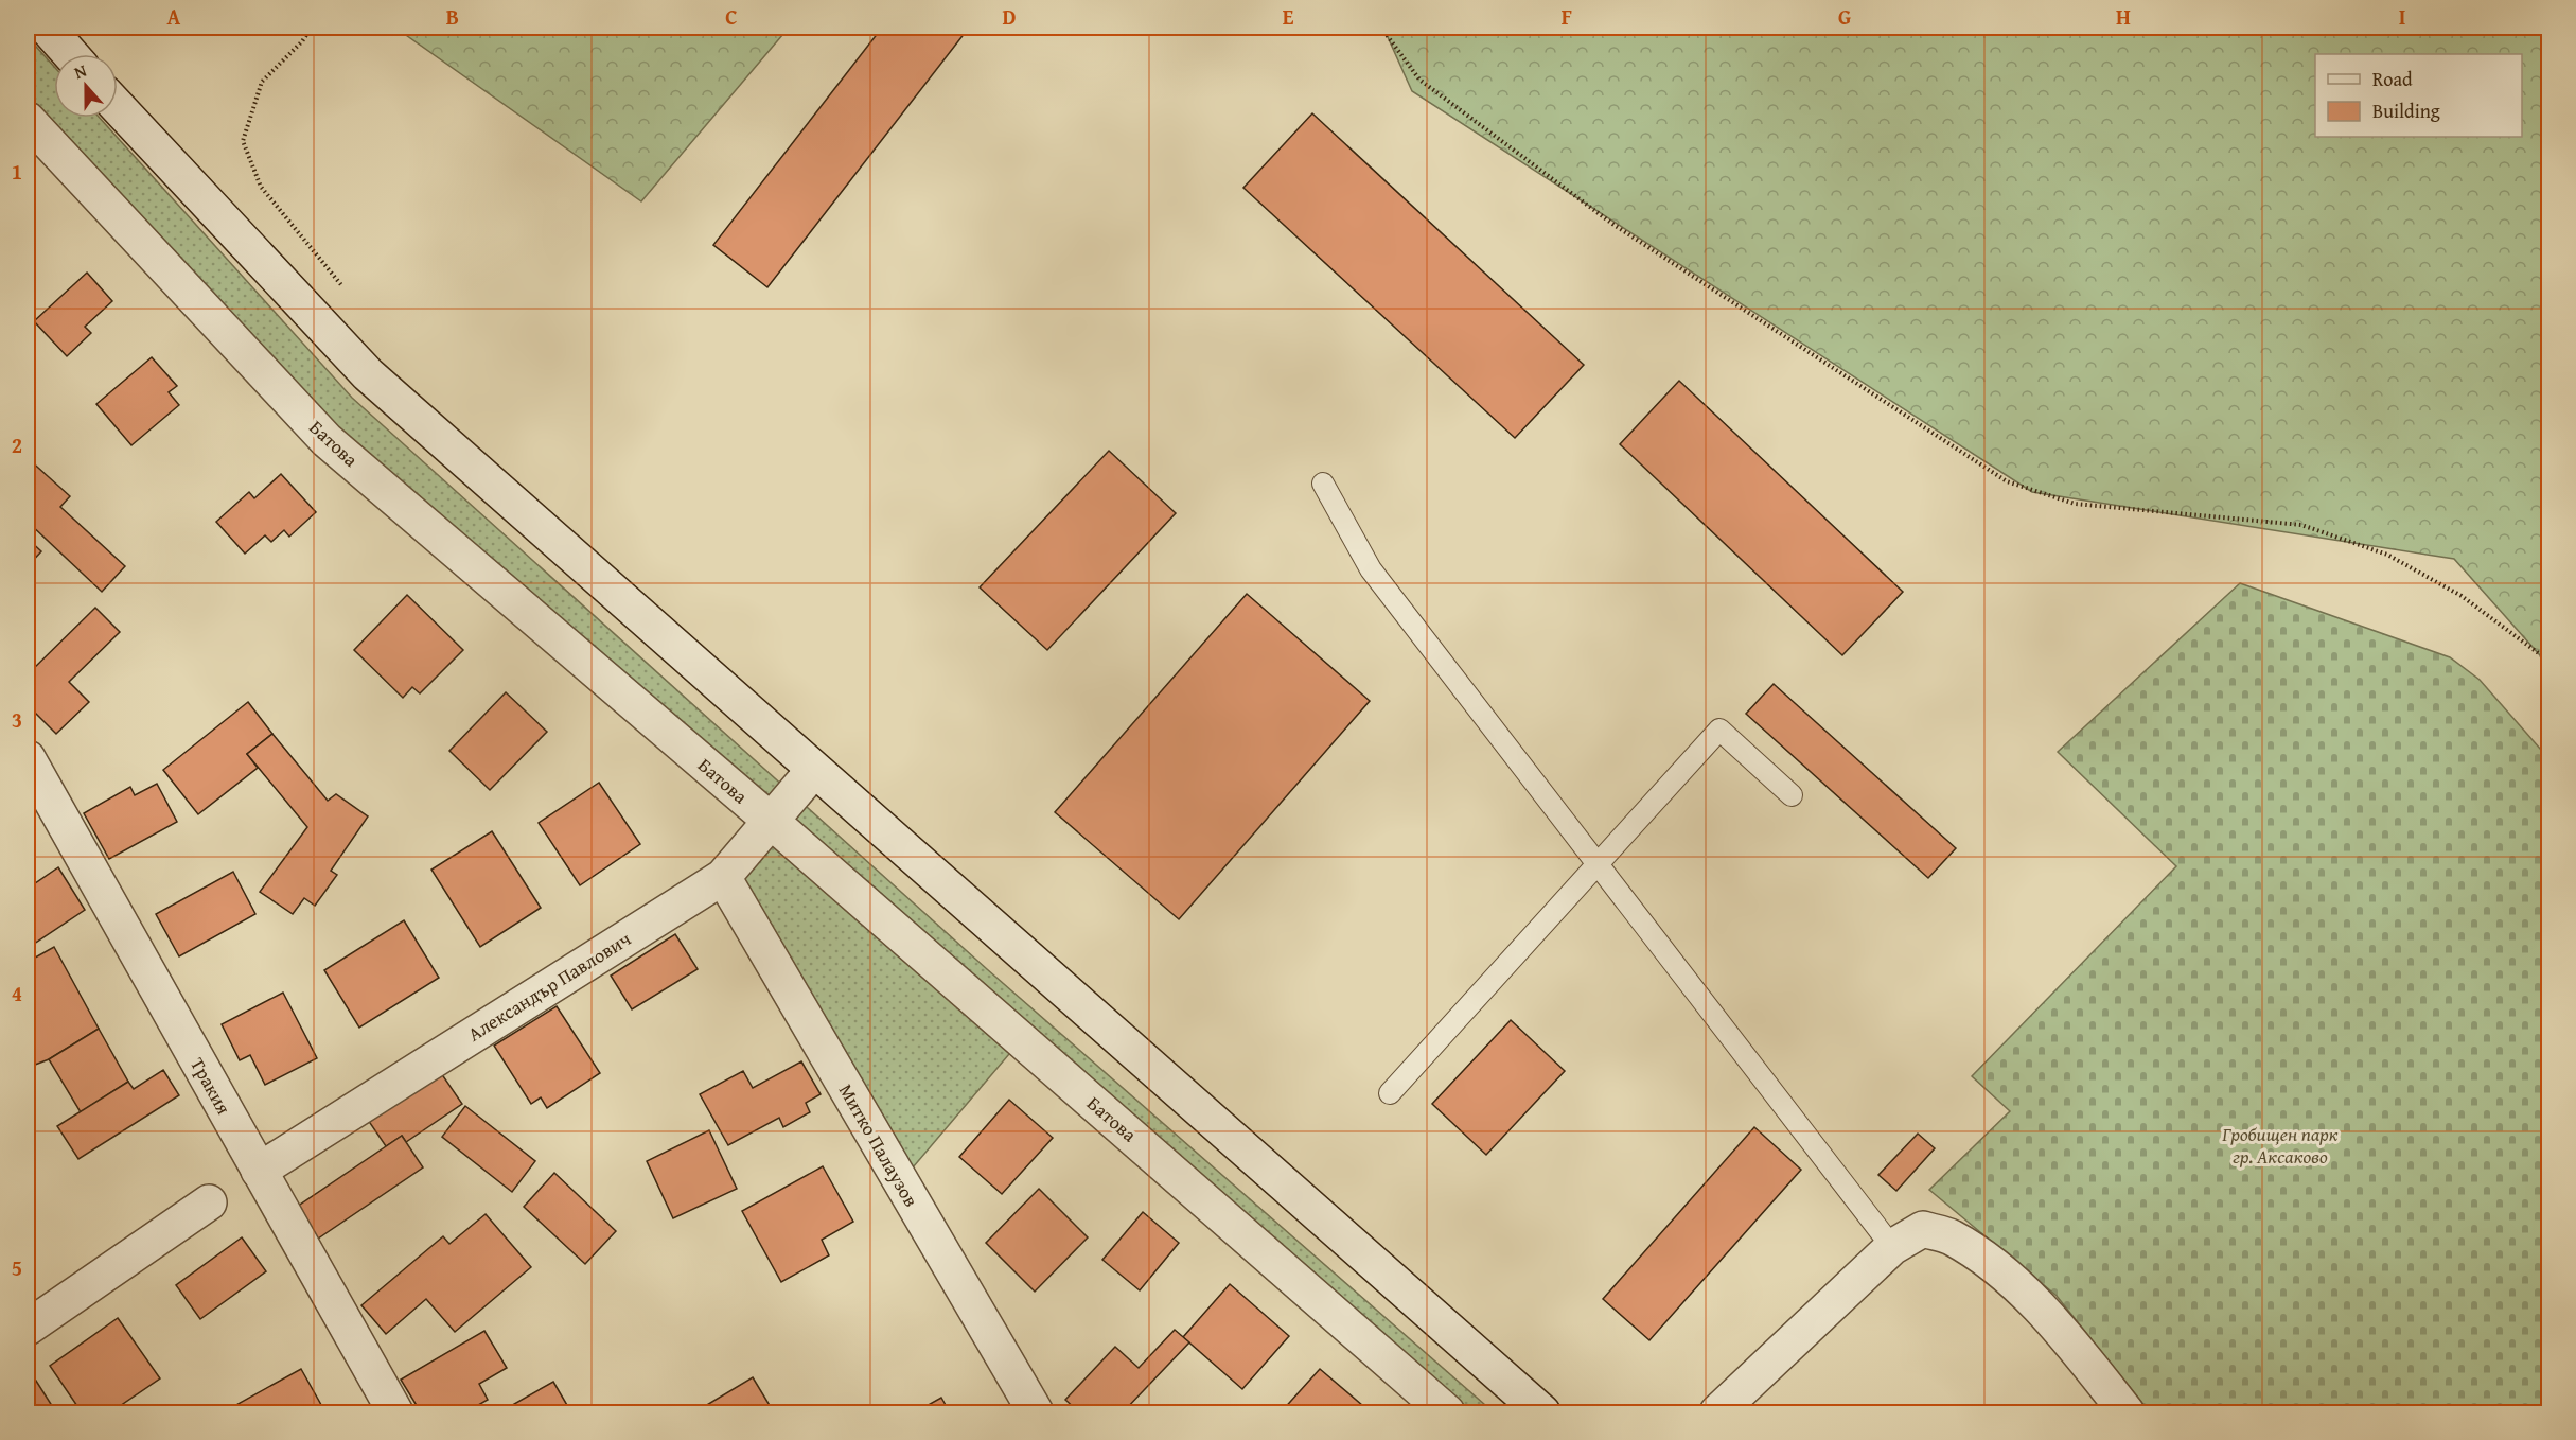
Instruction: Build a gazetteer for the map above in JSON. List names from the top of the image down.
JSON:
{
  "streets": {
    "street": [
      "Батова",
      "Александър Павлович",
      "Тракия",
      "Митко Палаузов"
    ]
  },
  "crossings": [
    ["Батова", "Александър Павлович"],
    ["Александър Павлович", "Тракия"],
    ["Александър Павлович", "Митко Палаузов"]
  ],
  "parks": ["Гробищен парк гр. Аксаково"],
  "legend": ["Road", "Building"],
  "north": "top",
  "grid": {
    "columns": [
      "A",
      "B",
      "C",
      "D",
      "E",
      "F",
      "G",
      "H",
      "I"
    ],
    "rows": [
      "1",
      "2",
      "3",
      "4",
      "5"
    ]
  }
}
